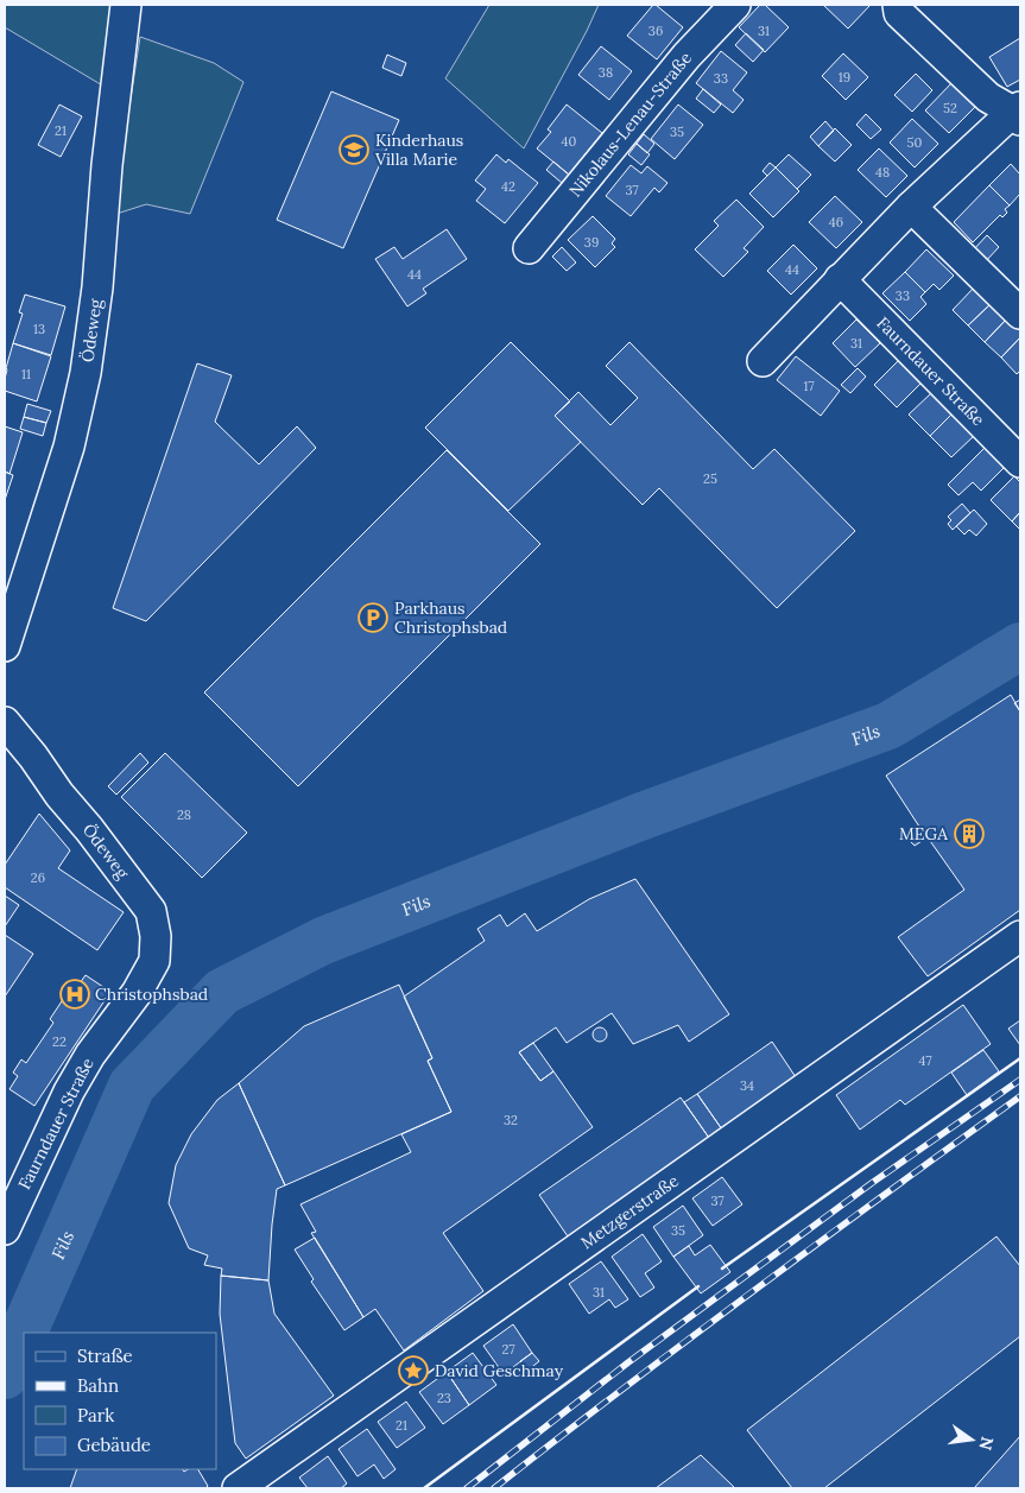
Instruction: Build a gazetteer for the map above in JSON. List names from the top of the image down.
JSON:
{
  "streets": {
    "street": [
      "Nikolaus-Lenau-Straße",
      "Ödeweg",
      "Faurndauer Straße",
      "Metzgerstraße"
    ]
  },
  "crossings": [
    ["Ödeweg", "Faurndauer Straße"]
  ],
  "water": ["Fils"],
  "places": {
    "school or university": ["Kinderhaus Villa Marie"],
    "parking": ["Parkhaus Christophsbad"],
    "building": ["MEGA"],
    "hospital": ["Christophsbad"],
    "place": ["David Geschmay"]
  },
  "house_numbers": [
    "36",
    "31",
    "38",
    "19",
    "33",
    "52",
    "21",
    "35",
    "40",
    "50",
    "48",
    "42",
    "37",
    "46",
    "39",
    "44",
    "44",
    "33",
    "13",
    "31",
    "11",
    "17",
    "25",
    "28",
    "26",
    "22",
    "47",
    "34",
    "32",
    "37",
    "35",
    "31",
    "27",
    "23",
    "21"
  ],
  "legend": [
    "Straße",
    "Bahn",
    "Park",
    "Gebäude"
  ],
  "north": "right"
}
